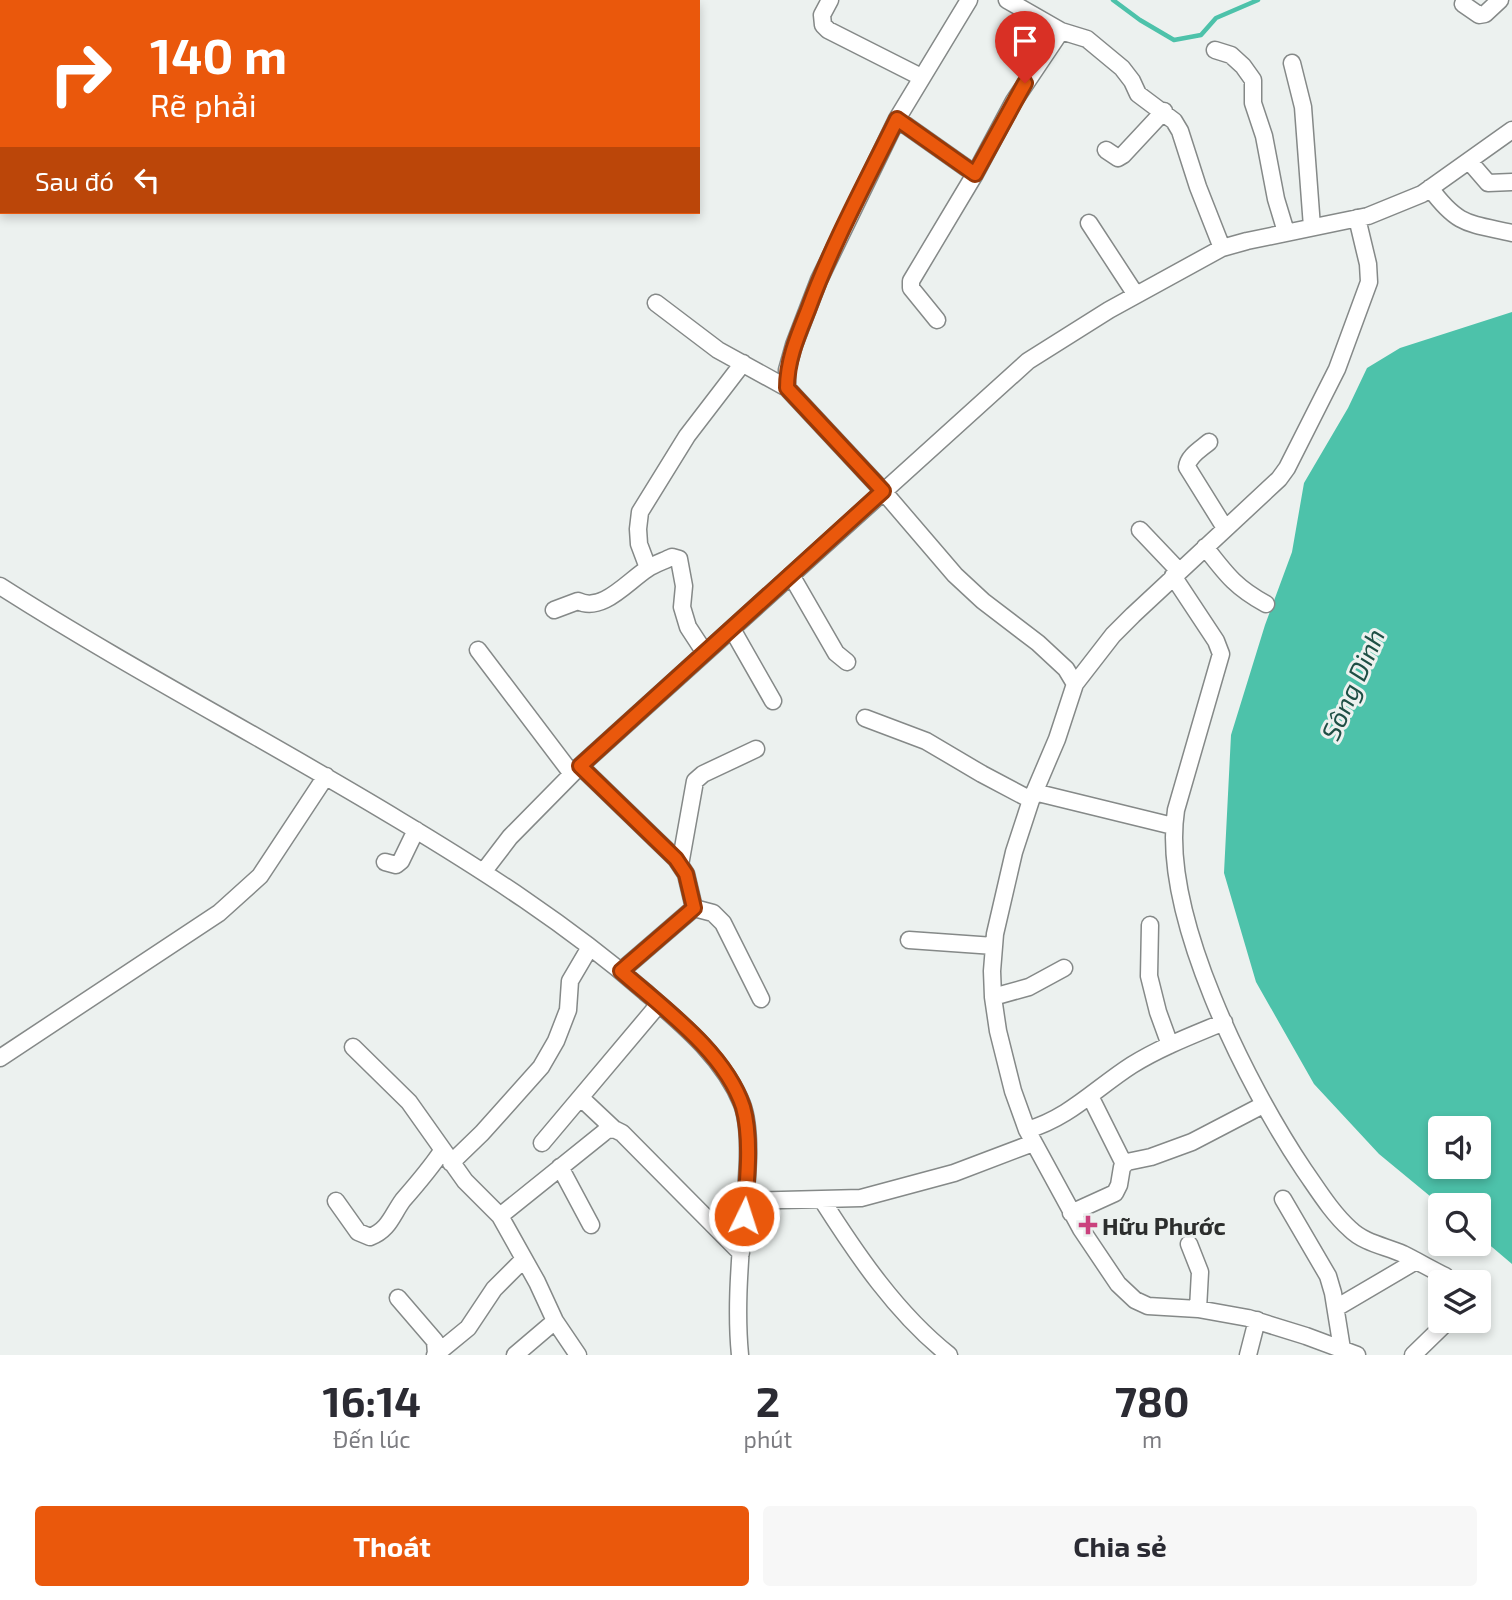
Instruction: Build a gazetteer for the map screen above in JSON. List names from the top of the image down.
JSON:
{
  "water": ["Sông Dinh"],
  "places": {
    "health": ["Hữu Phước"]
  },
  "page": {
    "turn": ["140 m", "Rẽ phải"],
    "then": "Sau đó",
    "eta": [
      "16:14",
      "Đến lúc",
      "2",
      "phút",
      "780",
      "m"
    ],
    "buttons": ["Thoát", "Chia sẻ"]
  }
}
